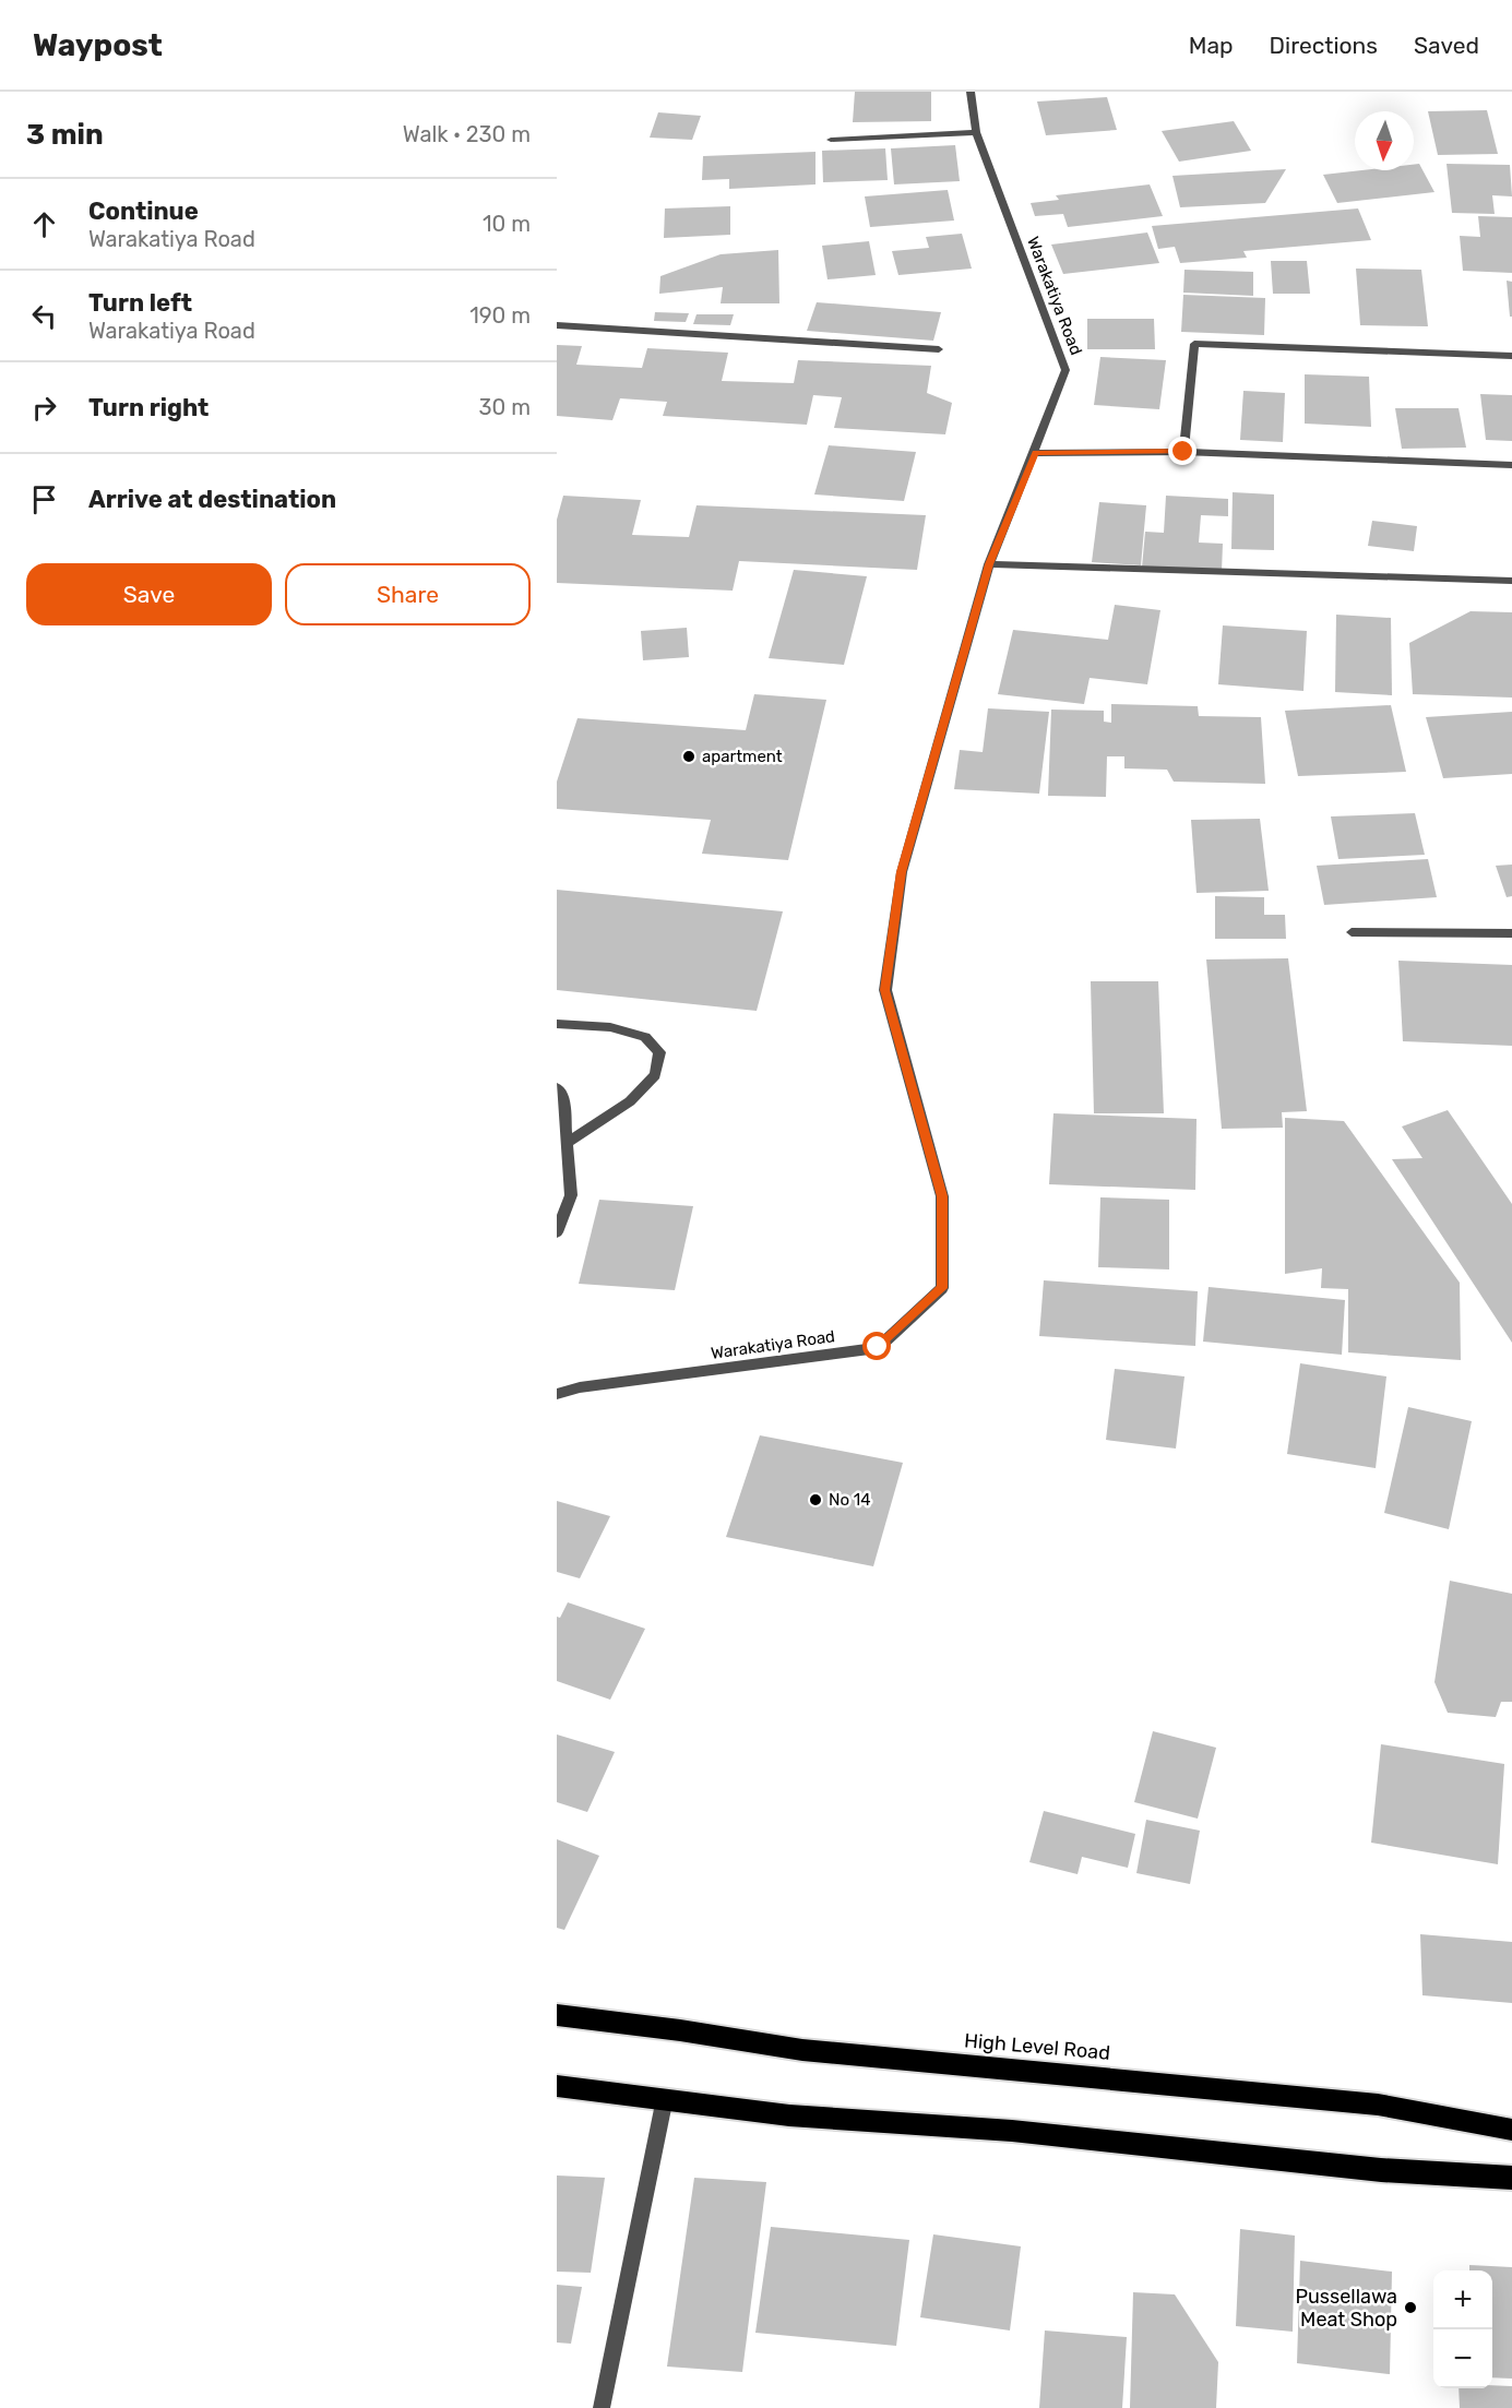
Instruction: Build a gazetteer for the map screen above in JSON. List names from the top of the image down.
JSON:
{
  "streets": {
    "highway": ["High Level Road"],
    "street": ["Warakatiya Road"]
  },
  "places": ["apartment", "No 14", "Pussellawa Meat Shop"],
  "north": "bottom",
  "page": {
    "header": "Waypost",
    "nav": ["Map", "Directions", "Saved"],
    "heading": ["3 min", "Walk · 230 m"],
    "list": [
      ["Continue", "Warakatiya Road", "10 m"],
      ["Turn left", "Warakatiya Road", "190 m"],
      ["Turn right", "30 m"],
      "Arrive at destination"
    ],
    "buttons": ["Save", "Share"],
    "map_buttons": ["+", "−"]
  }
}
